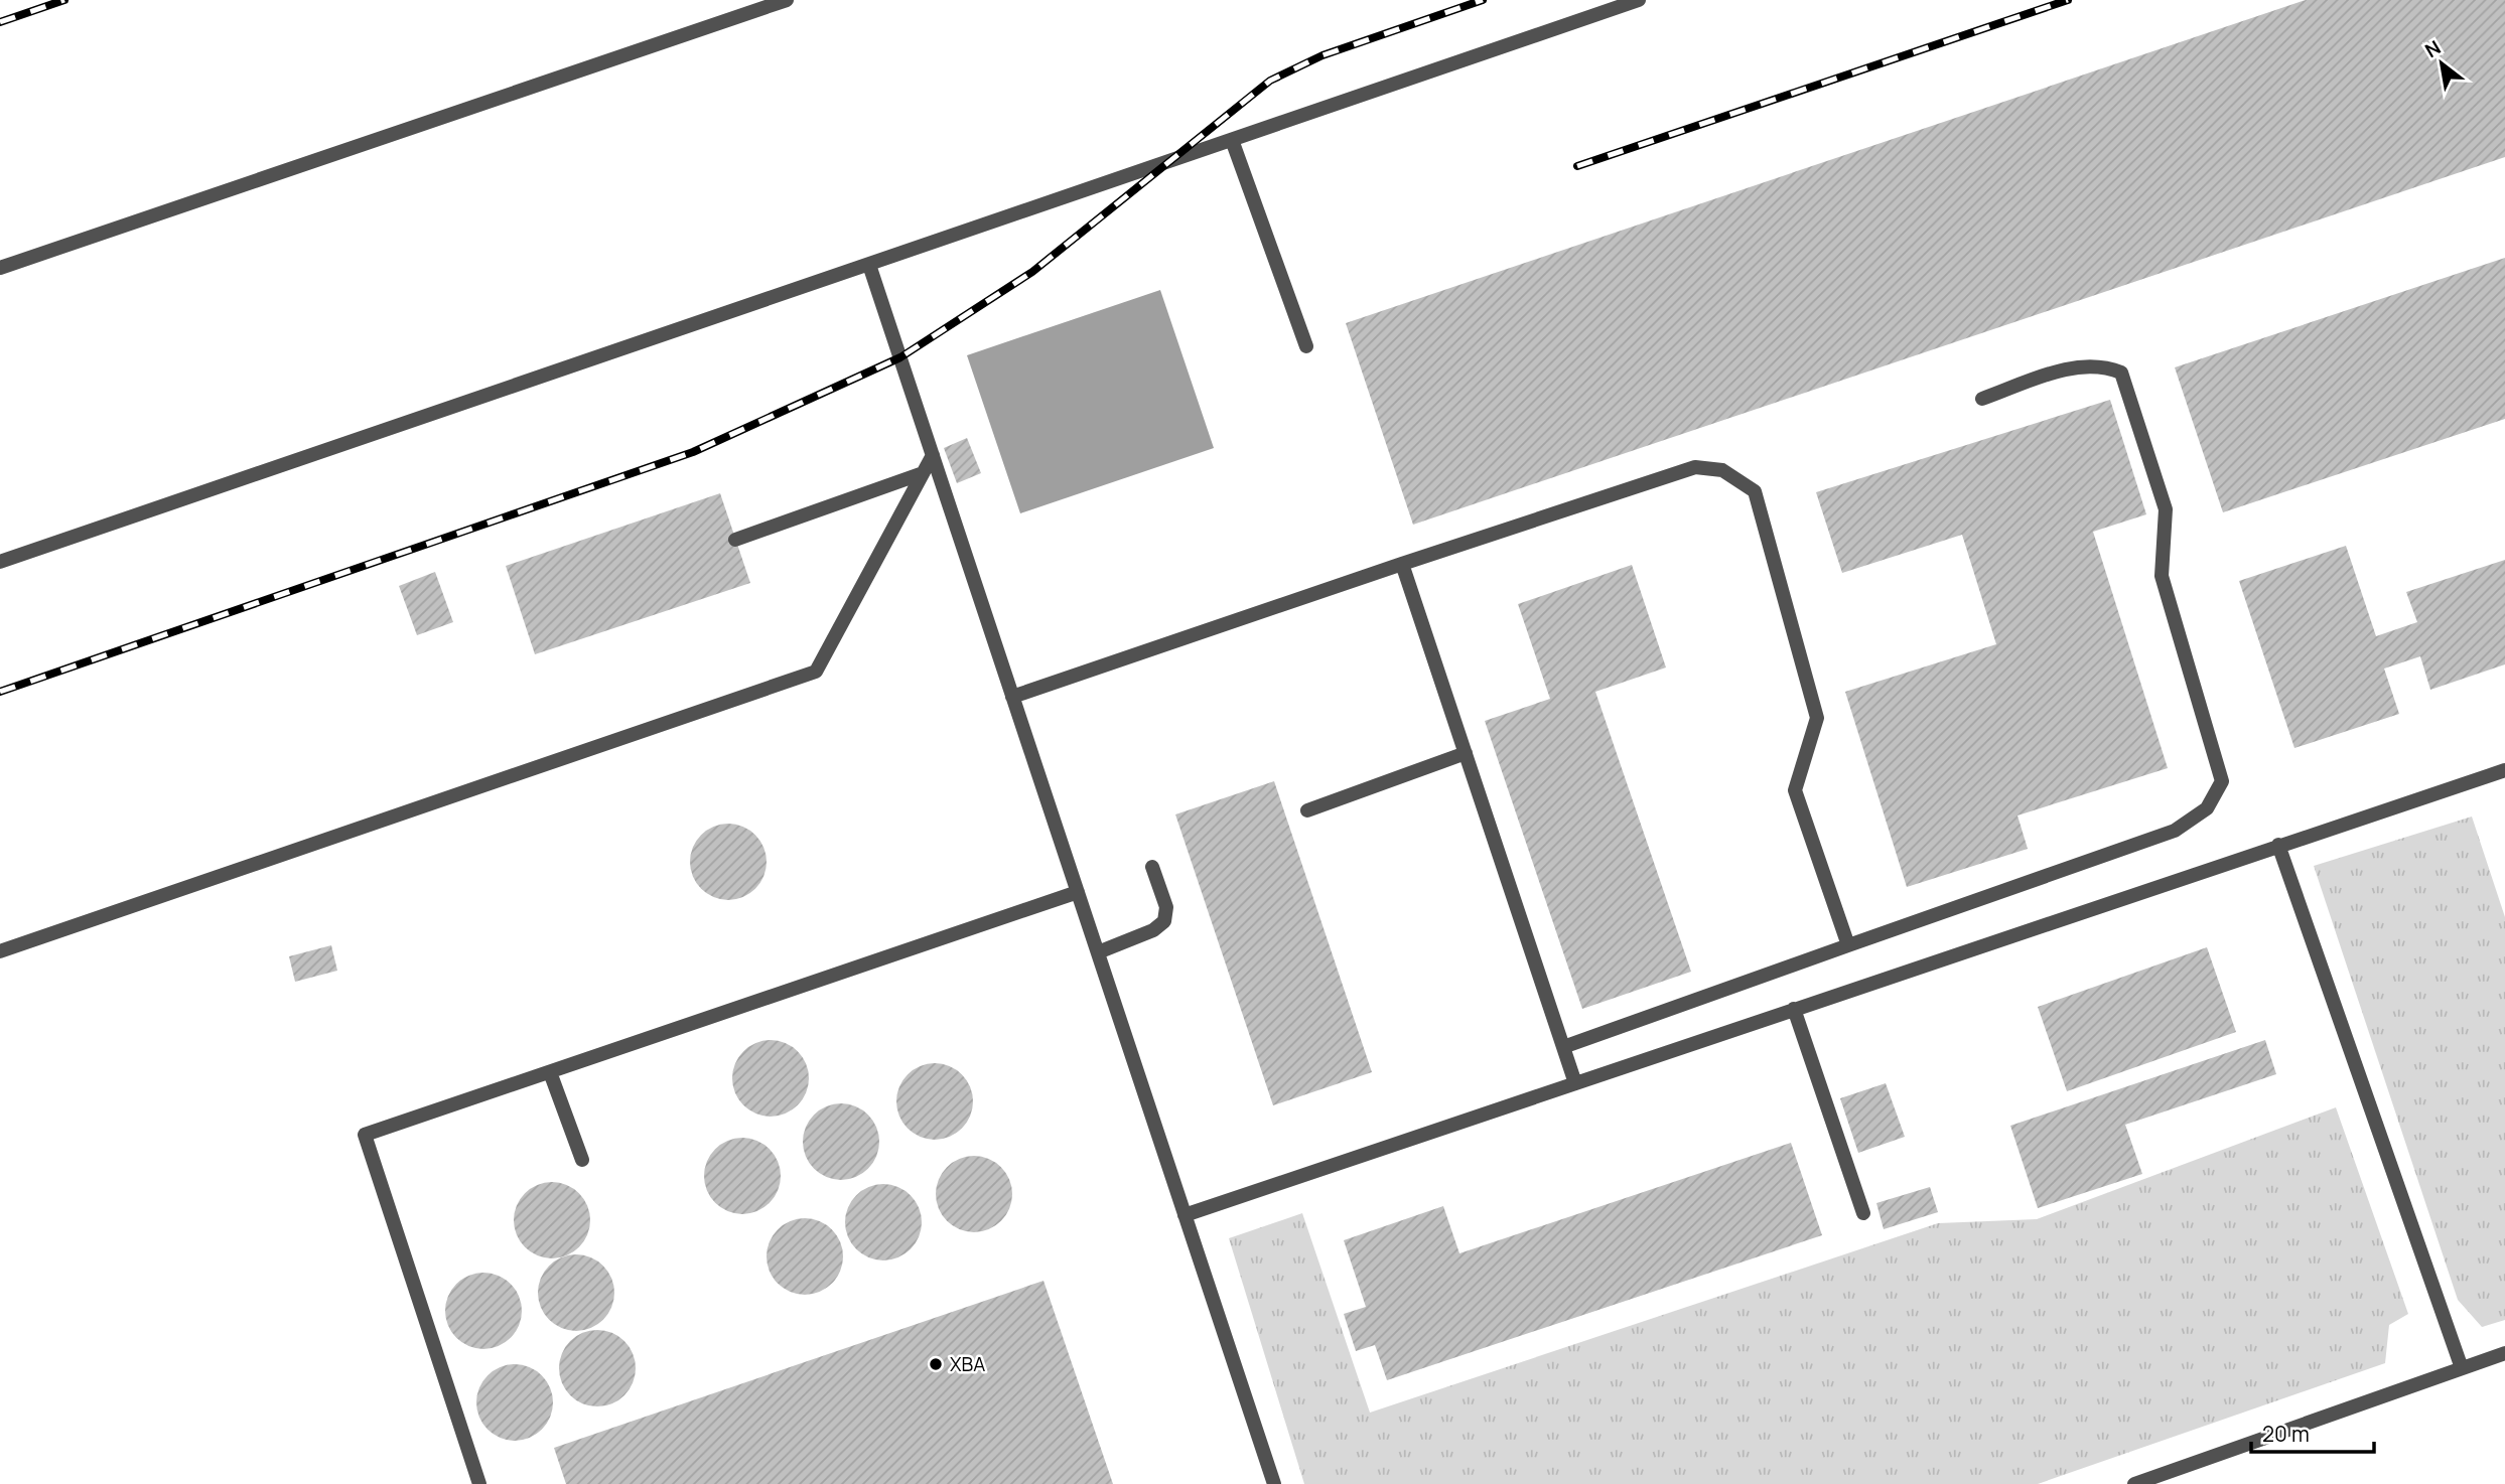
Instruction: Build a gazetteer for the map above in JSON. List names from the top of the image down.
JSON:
{
  "places": ["ХВА"],
  "scale_bar": "20 m",
  "north": "top left"
}
